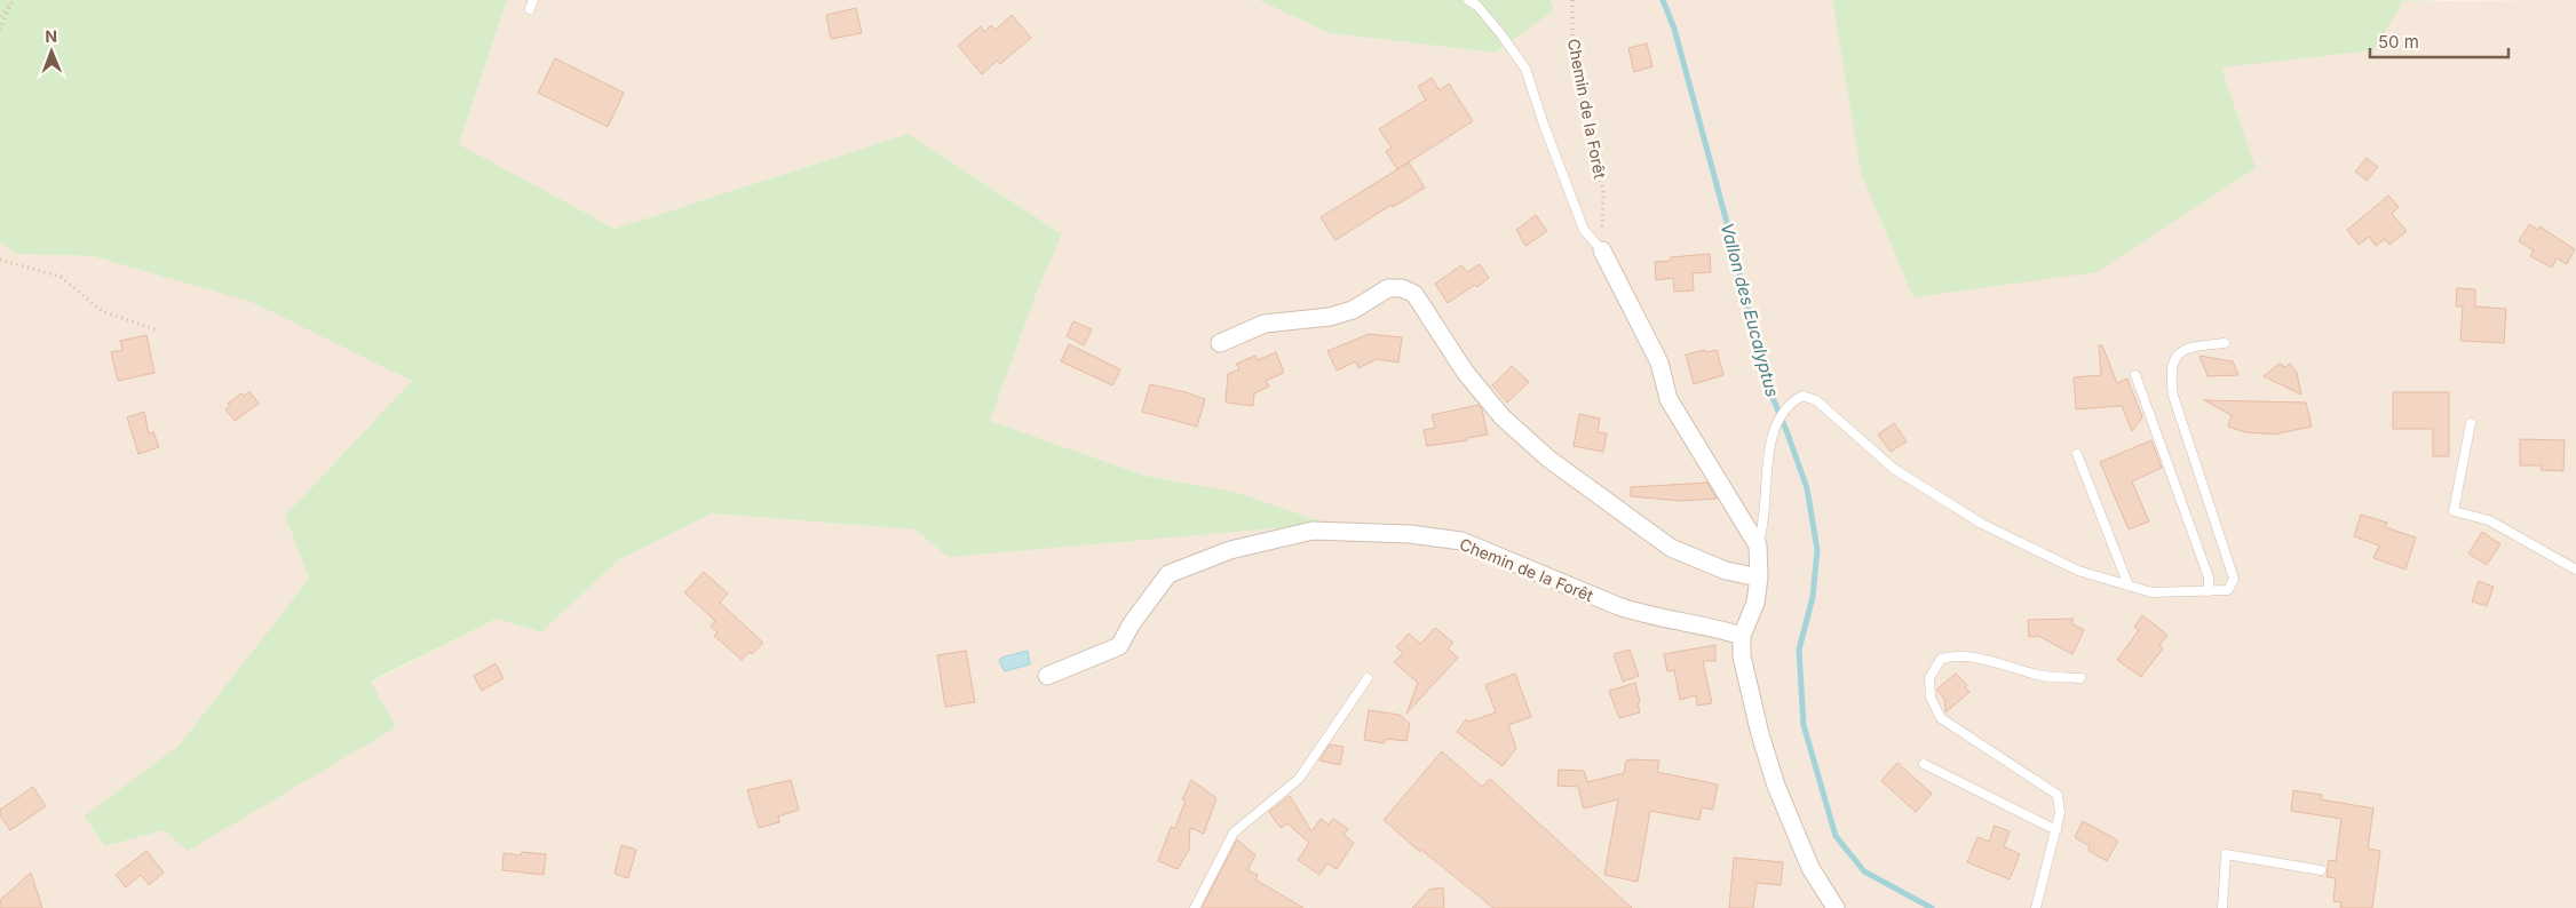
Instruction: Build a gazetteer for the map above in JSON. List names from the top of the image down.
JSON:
{
  "streets": {
    "street": ["Chemin de la Forêt"]
  },
  "water": ["Vallon des Eucalyptus"],
  "scale_bar": "50 m",
  "north": "top"
}
